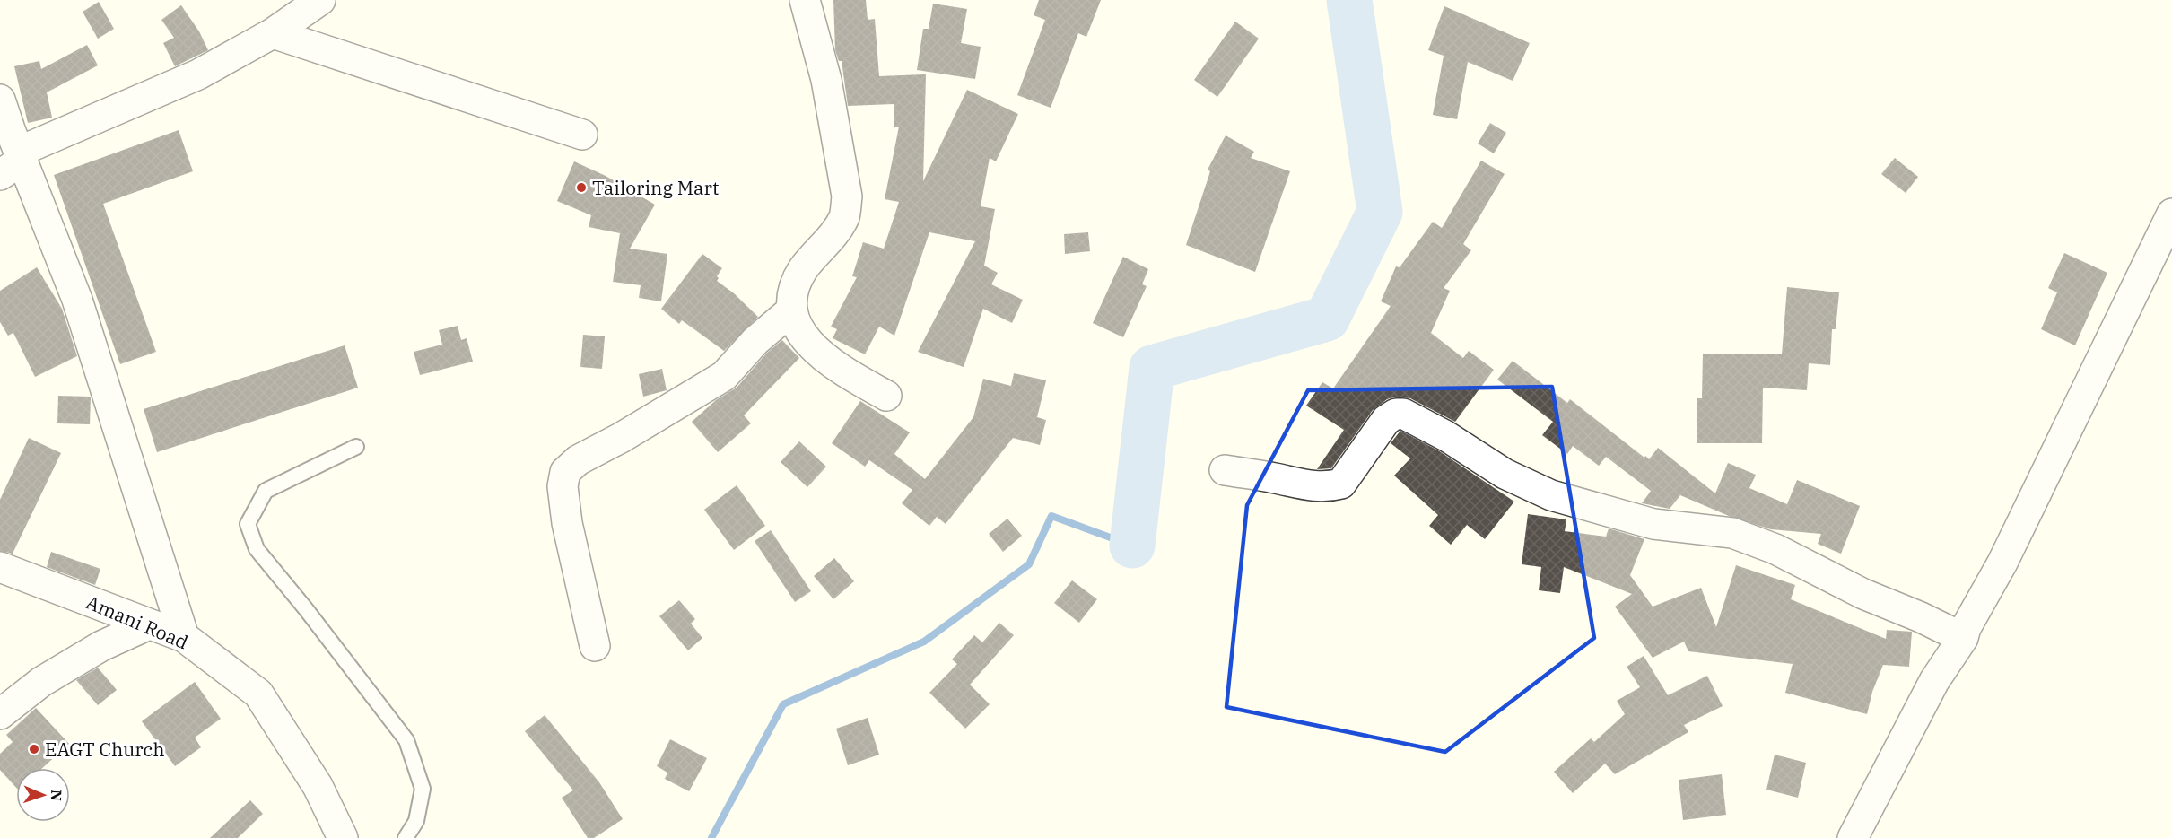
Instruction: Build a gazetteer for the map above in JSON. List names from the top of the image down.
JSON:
{
  "streets": {
    "street": ["Amani Road"]
  },
  "places": ["Tailoring Mart", "EAGT Church"],
  "north": "right"
}
